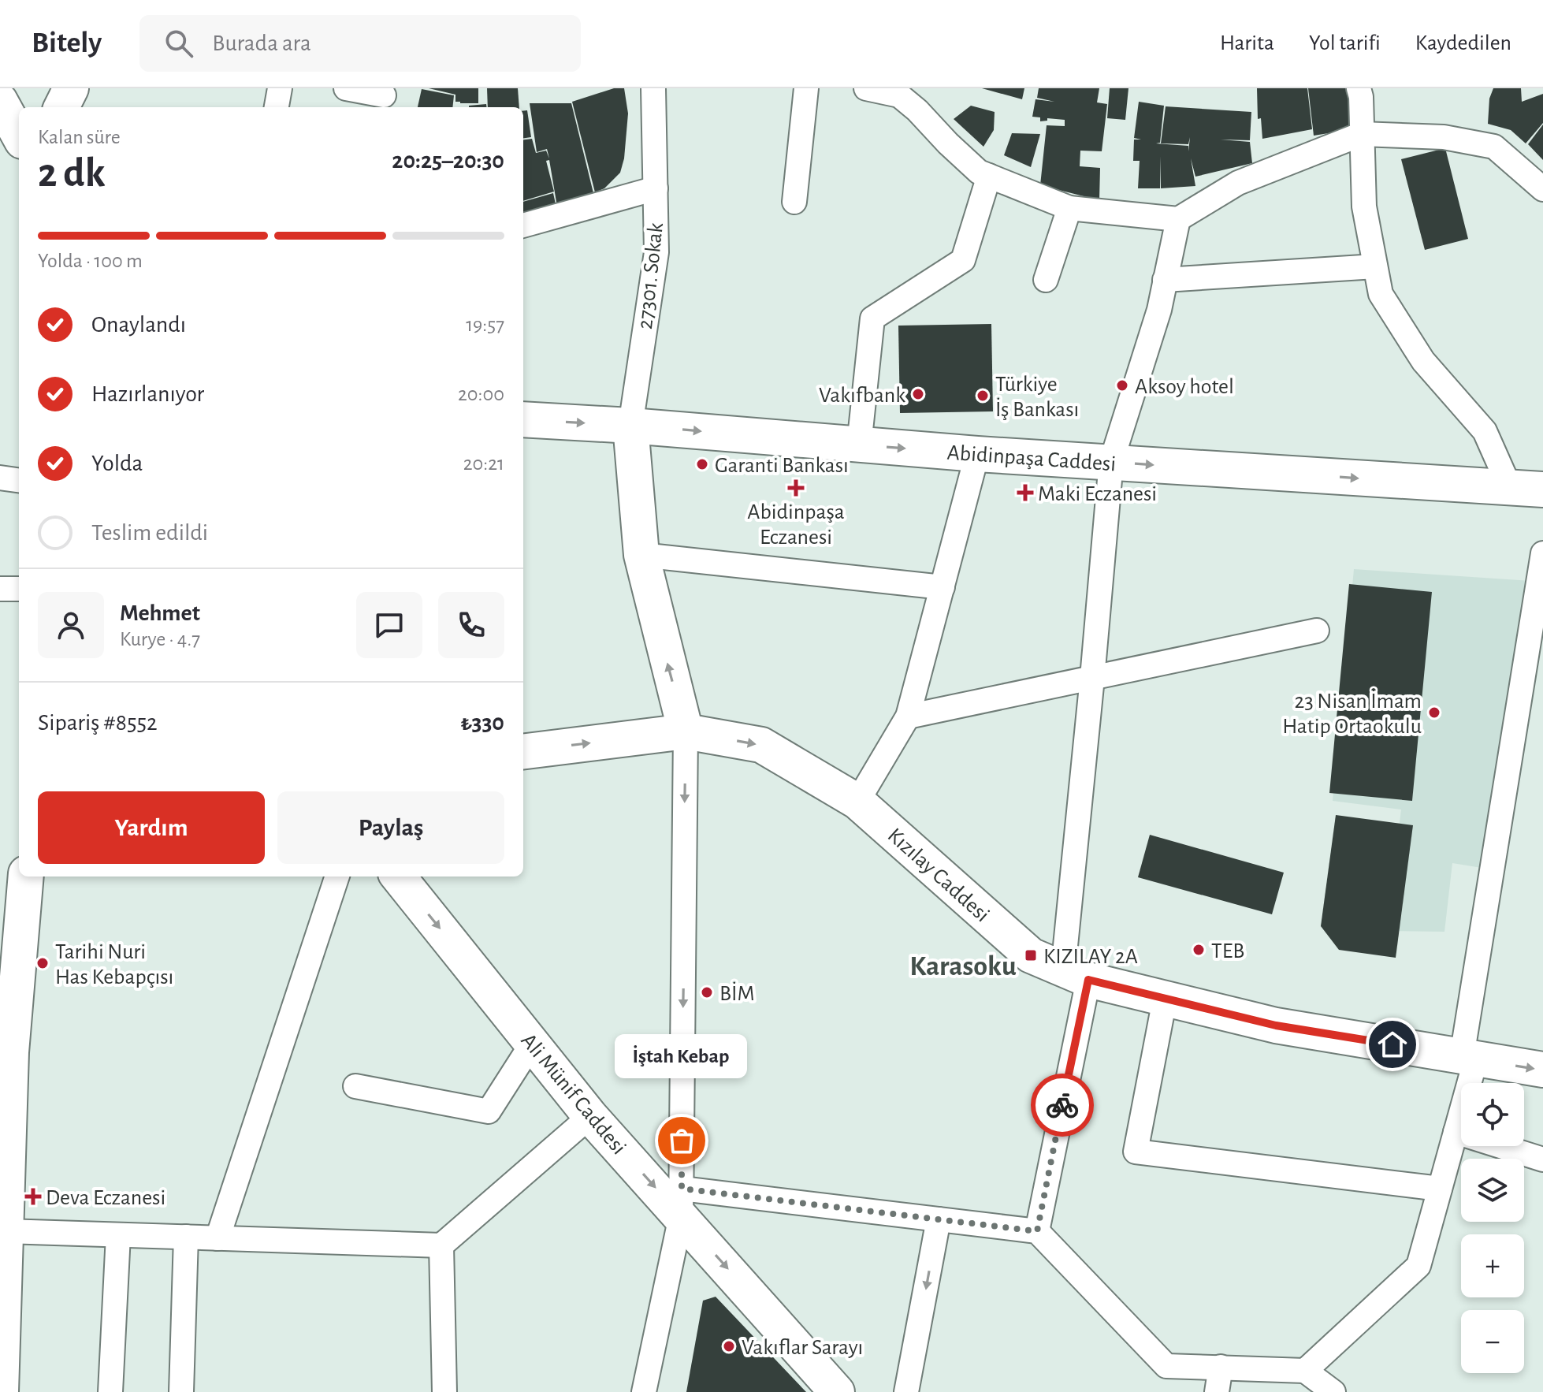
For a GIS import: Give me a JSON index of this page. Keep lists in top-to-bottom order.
{
  "streets": {
    "main road": ["Abidinpaşa Caddesi", "Kızılay Caddesi", "Ali Münif Caddesi"],
    "street": ["27301. Sokak"]
  },
  "crossings": [
    ["27301. Sokak", "Abidinpaşa Caddesi"]
  ],
  "one_way": ["Abidinpaşa Caddesi", "Kızılay Caddesi", "Ali Münif Caddesi"],
  "districts": ["Karasoku"],
  "places": {
    "other": [
      "Aksoy hotel",
      "Vakıfbank",
      "Türkiye İş Bankası",
      "Garanti Bankası",
      "23 Nisan İmam Hatip Ortaokulu",
      "TEB",
      "Tarihi Nuri Has Kebapçısı",
      "BİM",
      "İştah Kebap",
      "Vakıflar Sarayı"
    ],
    "health": ["Abidinpaşa Eczanesi", "Maki Eczanesi", "Deva Eczanesi"],
    "transit": ["KIZILAY 2A"]
  },
  "page": {
    "header": "Bitely",
    "search": "Burada ara",
    "nav": ["Harita", "Yol tarifi", "Kaydedilen"],
    "heading": ["2 dk", "Kalan süre", "20:25–20:30"],
    "panel": [
      "Mehmet",
      "Kurye · 4.7",
      "Sipariş #8552",
      "₺330"
    ],
    "bar": "Yolda · 100 m",
    "list": [
      ["Onaylandı", "19:57"],
      ["Hazırlanıyor", "20:00"],
      ["Yolda", "20:21"],
      "Teslim edildi"
    ],
    "buttons": ["Yardım", "Paylaş"],
    "bubble": "İştah Kebap",
    "map_buttons": ["+", "−"]
  }
}
